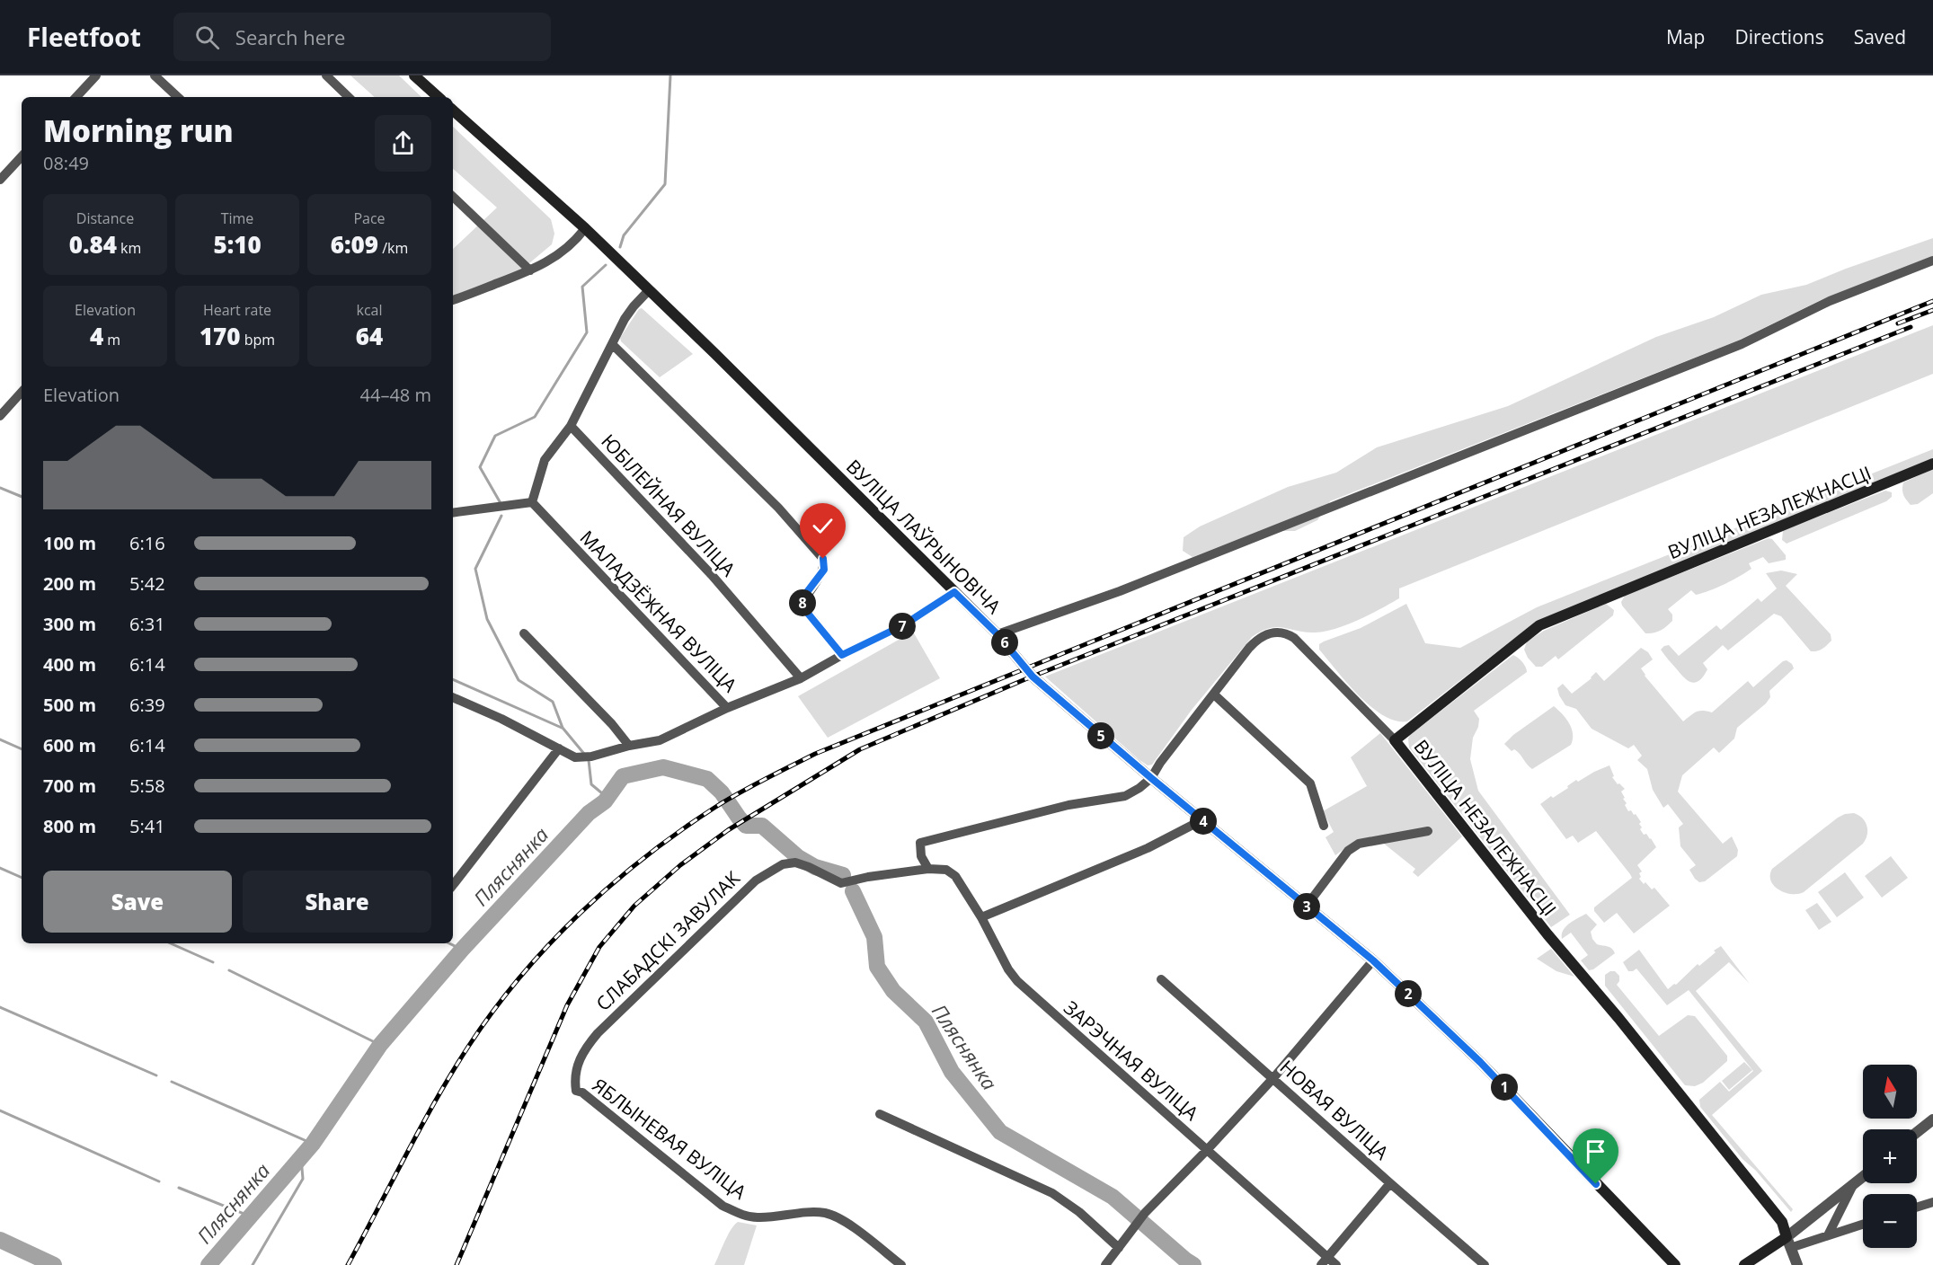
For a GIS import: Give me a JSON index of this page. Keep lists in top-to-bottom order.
{
  "streets": {
    "main road": ["ВУЛІЦА НЕЗАЛЕЖНАСЦІ", "ВУЛІЦА ЛАЎРЫНОВІЧА"],
    "street": [
      "ЮБІЛЕЙНАЯ ВУЛІЦА",
      "МАЛАДЗЁЖНАЯ ВУЛІЦА",
      "СЛАБАДСКІ ЗАВУЛАК",
      "ЗАРЭЧНАЯ ВУЛІЦА",
      "НОВАЯ ВУЛІЦА",
      "ЯБЛЫНЕВАЯ ВУЛІЦА"
    ]
  },
  "crossings": [
    ["СЛАБАДСКІ ЗАВУЛАК", "ЗАРЭЧНАЯ ВУЛІЦА"],
    ["СЛАБАДСКІ ЗАВУЛАК", "ЯБЛЫНЕВАЯ ВУЛІЦА"]
  ],
  "water": ["Пляснянка"],
  "north": "top",
  "page": {
    "header": "Fleetfoot",
    "search": "Search here",
    "nav": ["Map", "Directions", "Saved"],
    "heading": ["Morning run", "08:49"],
    "stats": [
      ["Distance", "0.84 km"],
      ["Time", "5:10"],
      ["Pace", "6:09 /km"],
      ["Elevation", "4 m"],
      ["Heart rate", "170 bpm"],
      ["kcal", "64"]
    ],
    "chart": ["Elevation", "44–48 m"],
    "list": [
      {
        "name": "100 m",
        "note": "6:16"
      },
      {
        "name": "200 m",
        "note": "5:42"
      },
      {
        "name": "300 m",
        "note": "6:31"
      },
      {
        "name": "400 m",
        "note": "6:14"
      },
      {
        "name": "500 m",
        "note": "6:39"
      },
      {
        "name": "600 m",
        "note": "6:14"
      },
      {
        "name": "700 m",
        "note": "5:58"
      },
      {
        "name": "800 m",
        "note": "5:41"
      }
    ],
    "pins": [
      "8",
      "7",
      "6",
      "5",
      "4",
      "3",
      "2",
      "1"
    ],
    "buttons": ["Save", "Share"],
    "map_buttons": ["+", "−"]
  }
}
